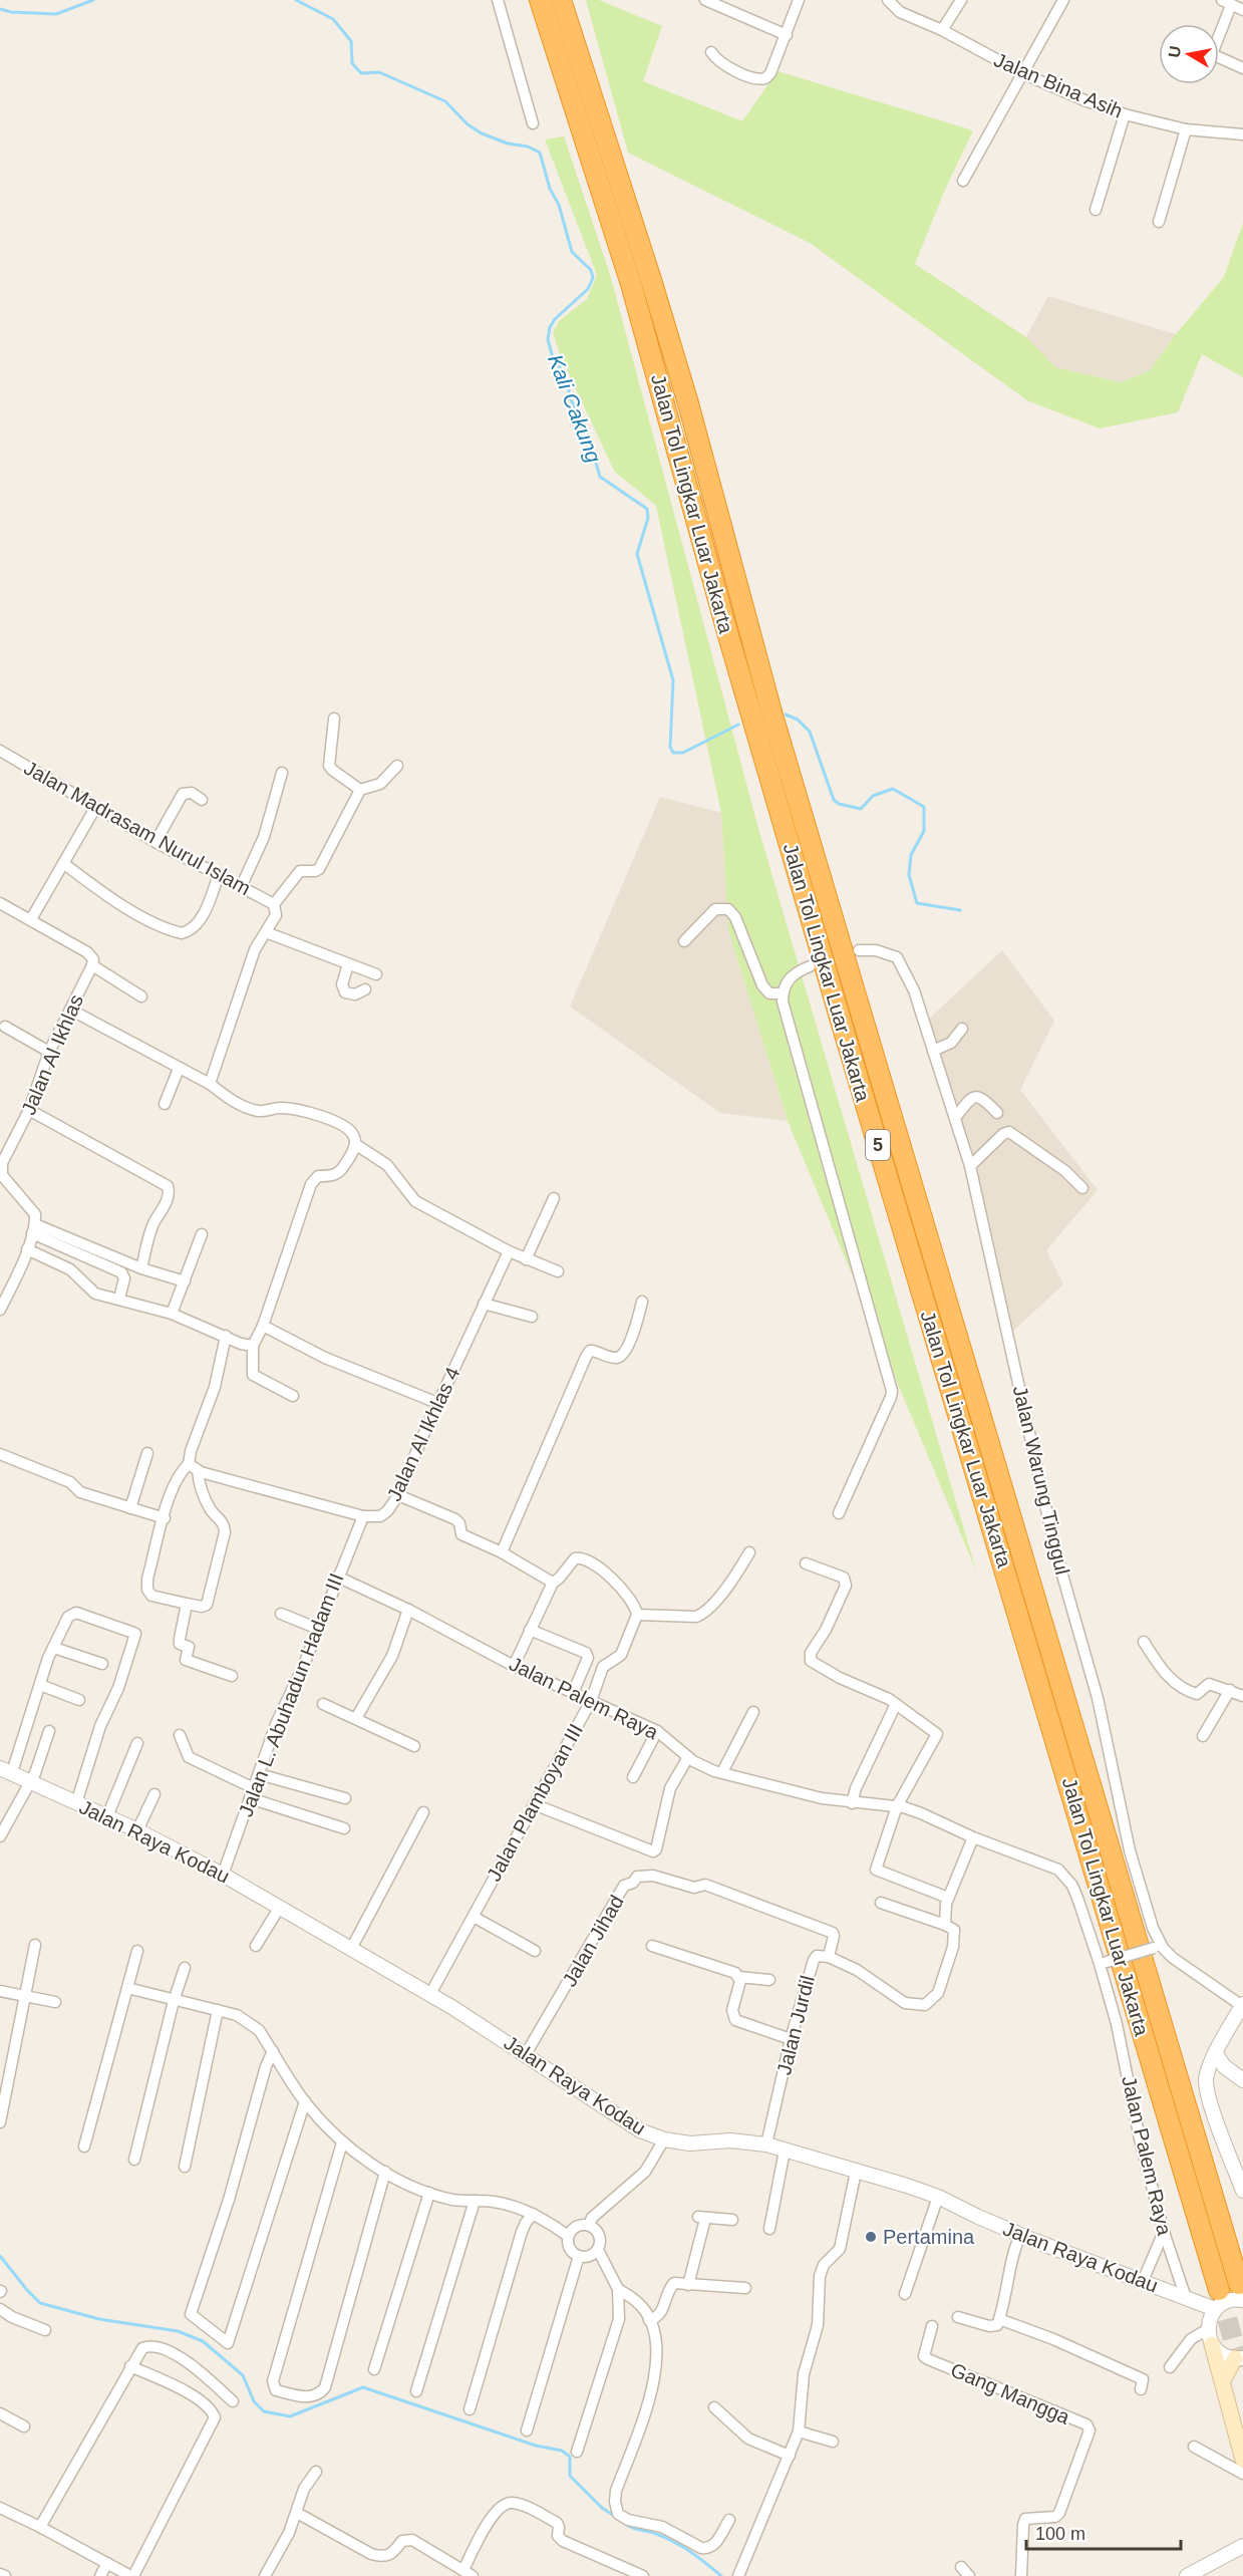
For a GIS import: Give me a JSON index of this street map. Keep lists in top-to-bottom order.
{
  "streets": {
    "highway": ["Jalan Tol Lingkar Luar Jakarta", "5"],
    "street": [
      "Jalan Bina Asih",
      "Jalan Madrasam Nurul Islam",
      "Jalan Al Ikhlas",
      "Jalan Al Ikhlas 4",
      "Jalan Warung Tinggul",
      "Jalan L. Abuhadun Hadam III",
      "Jalan Palem Raya",
      "Jalan Plamboyan III",
      "Jalan Raya Kodau",
      "Jalan Jihad",
      "Jalan Jurdil",
      "Gang Mangga"
    ]
  },
  "crossings": [
    ["Jalan Tol Lingkar Luar Jakarta", "Jalan Raya Kodau"],
    ["Jalan Al Ikhlas 4", "Jalan L. Abuhadun Hadam III"],
    ["Jalan L. Abuhadun Hadam III", "Jalan Palem Raya"],
    ["Jalan L. Abuhadun Hadam III", "Jalan Raya Kodau"],
    ["Jalan Palem Raya", "Jalan Plamboyan III"],
    ["Jalan Palem Raya", "Jalan Raya Kodau"],
    ["Jalan Plamboyan III", "Jalan Raya Kodau"],
    ["Jalan Raya Kodau", "Jalan Jihad"],
    ["Jalan Raya Kodau", "Jalan Jurdil"],
    ["Jalan Jihad", "Jalan Jurdil"]
  ],
  "water": ["Kali Cakung"],
  "places": ["Pertamina"],
  "scale_bar": "100 m",
  "north": "left"
}
